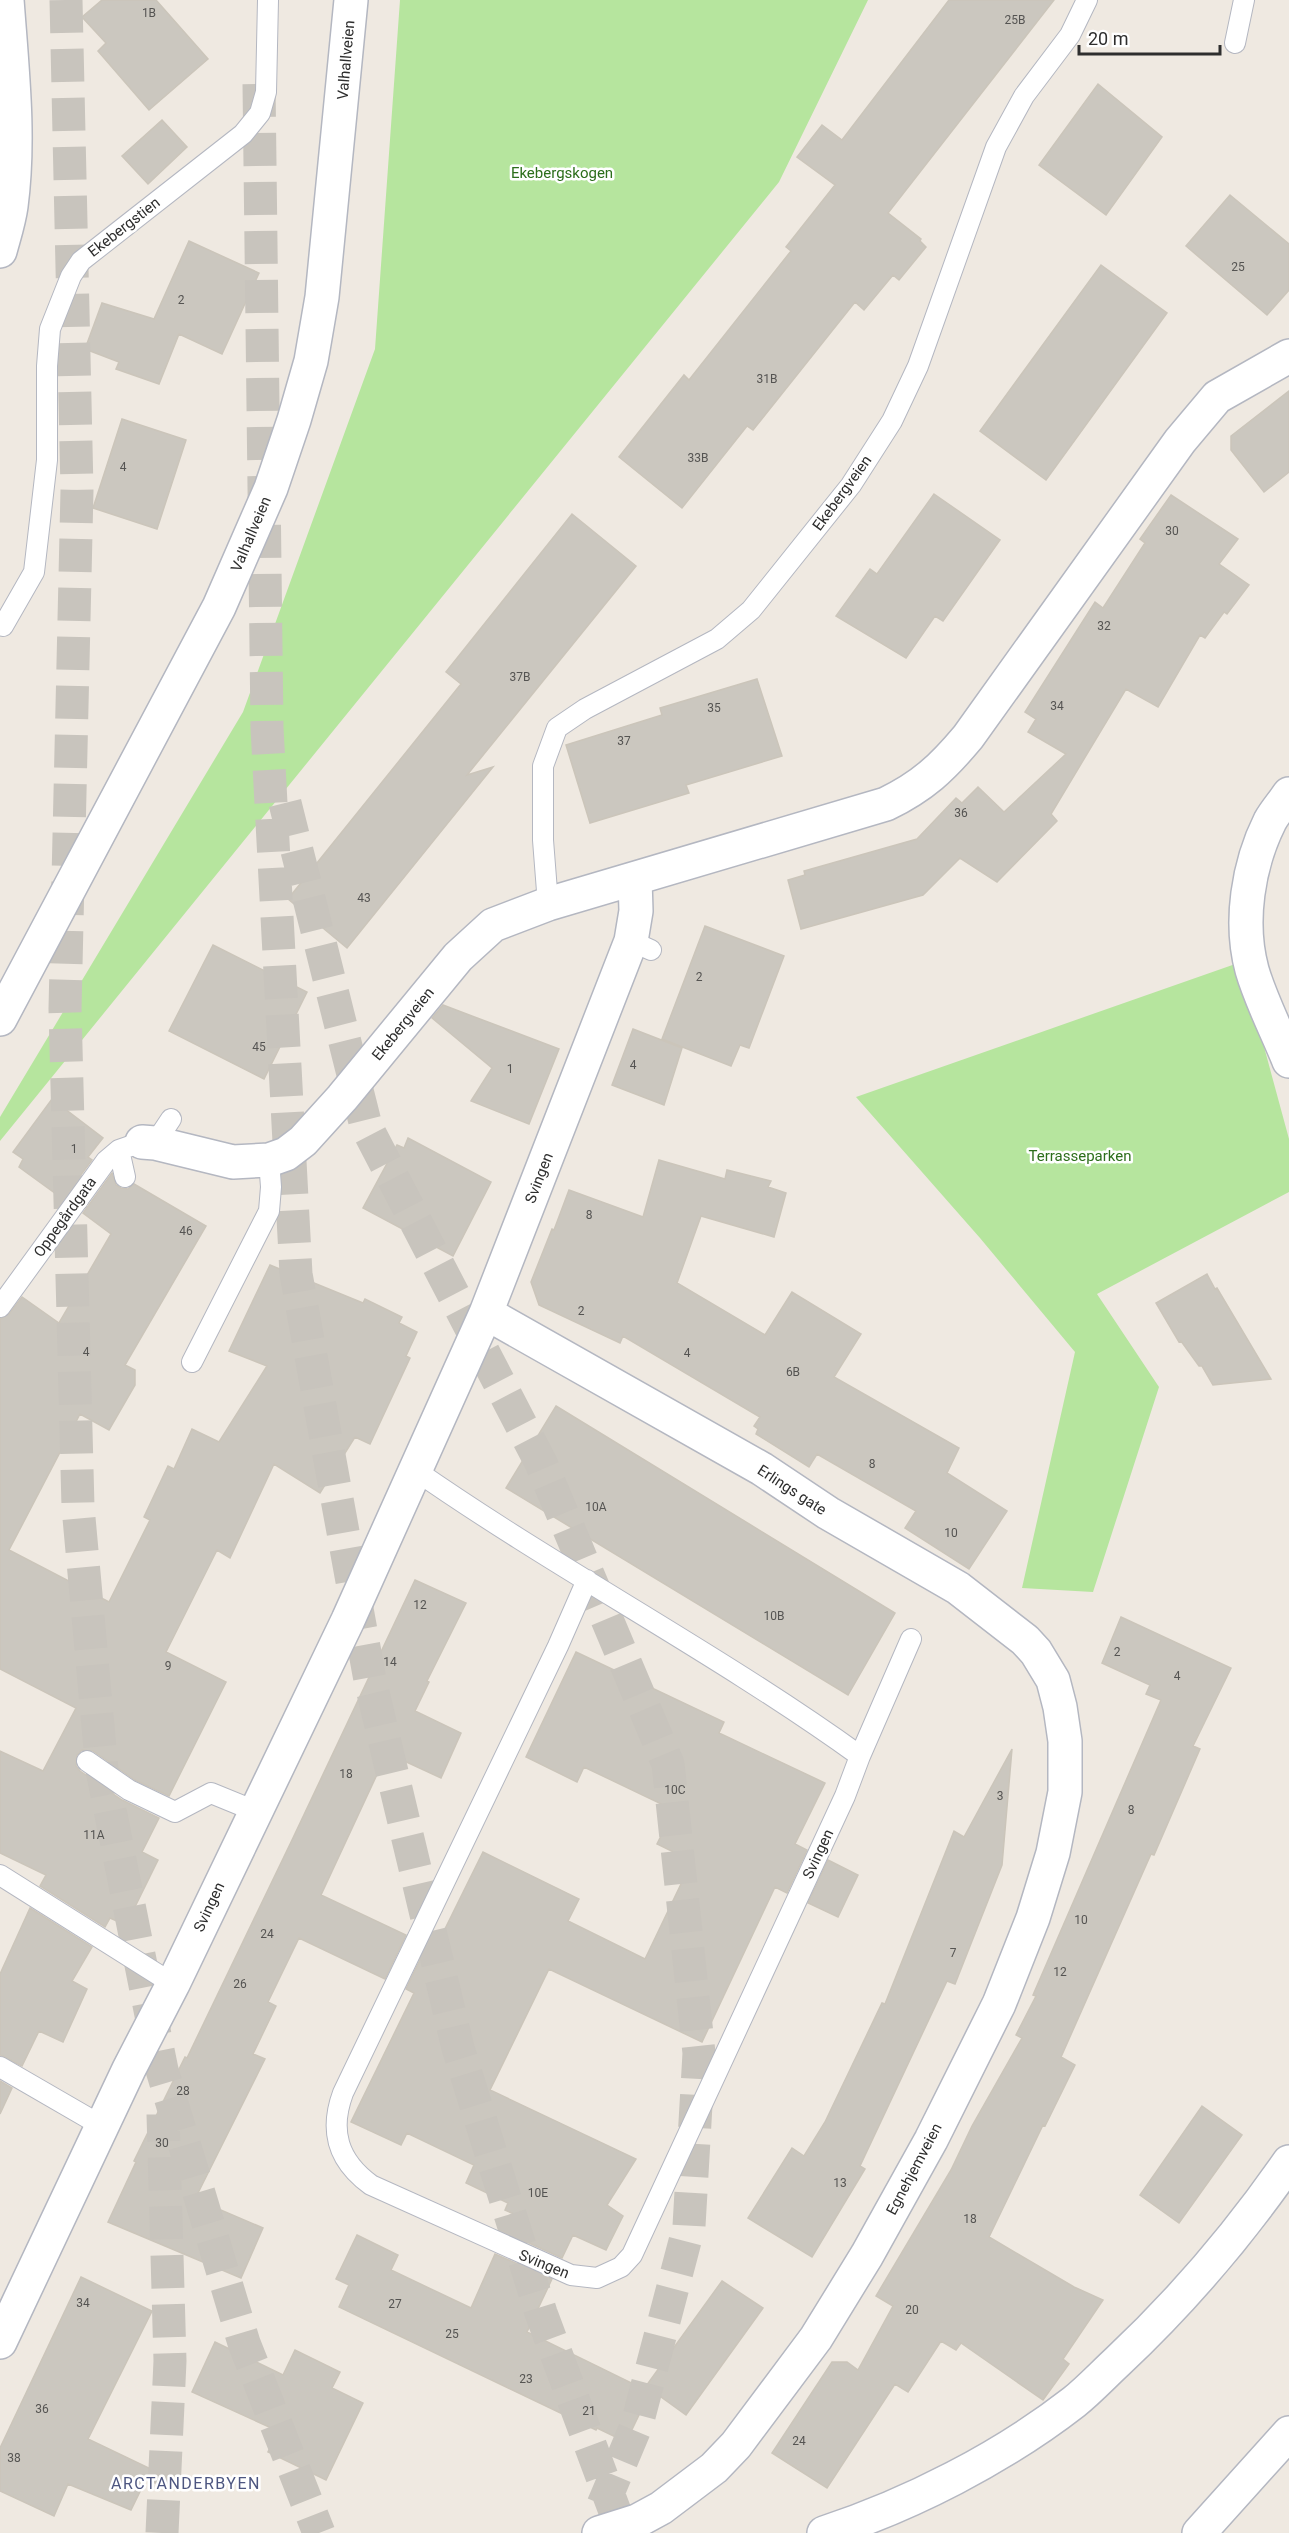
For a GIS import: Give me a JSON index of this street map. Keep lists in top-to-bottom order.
{
  "streets": {
    "street": [
      "Valhallveien",
      "Ekebergveien",
      "Svingen",
      "Erlings gate",
      "Egnehjemveien"
    ],
    "lane": ["Ekebergstien", "Oppegårdgata"]
  },
  "crossings": [
    ["Ekebergveien", "Svingen"],
    ["Ekebergveien", "Oppegårdgata"],
    ["Svingen", "Erlings gate"],
    ["Erlings gate", "Egnehjemveien"]
  ],
  "districts": ["ARCTANDERBYEN"],
  "parks": ["Ekebergskogen", "Terrasseparken"],
  "house_numbers": [
    "1B",
    "25B",
    "25",
    "2",
    "31B",
    "33B",
    "4",
    "30",
    "32",
    "37B",
    "34",
    "35",
    "37",
    "36",
    "43",
    "2",
    "45",
    "4",
    "1",
    "1",
    "8",
    "46",
    "2",
    "4",
    "4",
    "6B",
    "8",
    "10A",
    "10",
    "12",
    "10B",
    "2",
    "14",
    "9",
    "4",
    "18",
    "10C",
    "3",
    "8",
    "11A",
    "10",
    "24",
    "7",
    "12",
    "26",
    "28",
    "30",
    "13",
    "10E",
    "18",
    "34",
    "27",
    "20",
    "25",
    "23",
    "36",
    "21",
    "24",
    "38"
  ],
  "scale_bar": "20 m"
}
